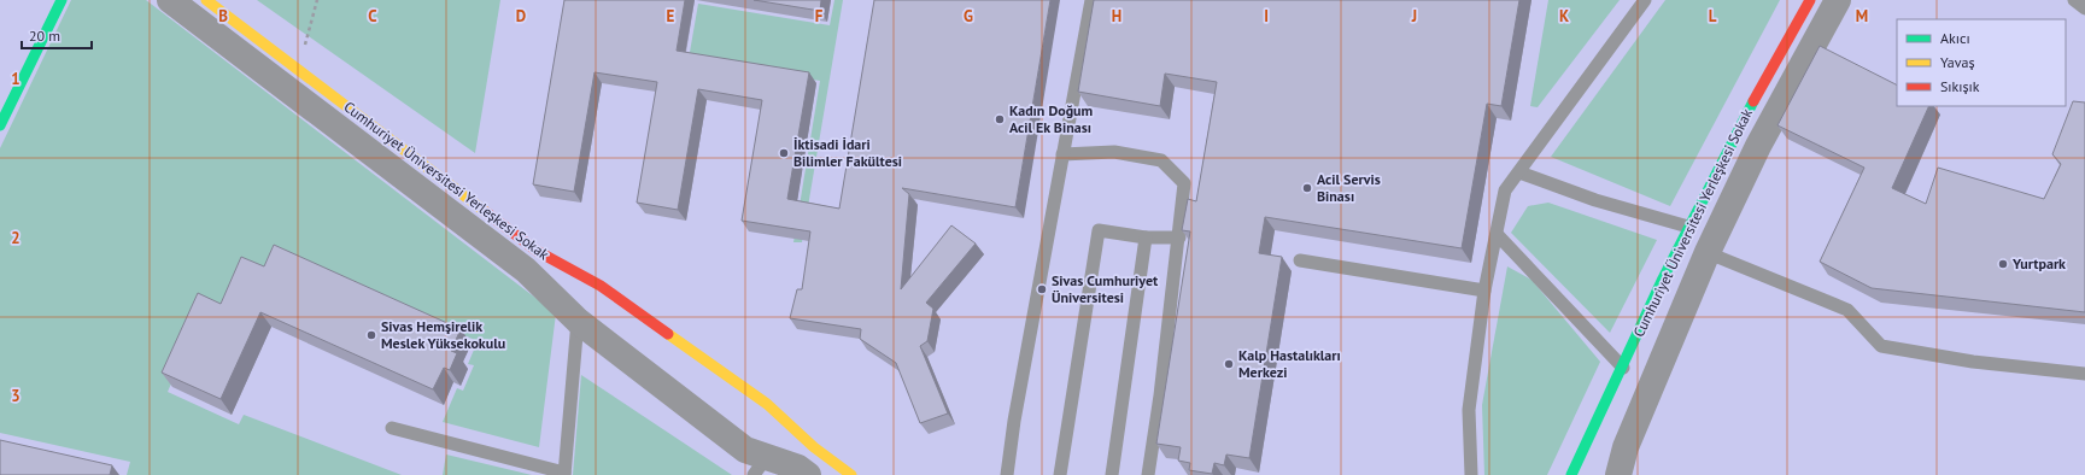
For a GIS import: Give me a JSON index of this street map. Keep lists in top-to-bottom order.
{
  "streets": {
    "street": ["Cumhuriyet Üniversitesi Yerleşkesi Sokak"]
  },
  "places": [
    "Kadın Doğum Acil Ek Binası",
    "İktisadi İdari Bilimler Fakültesi",
    "Acil Servis Binası",
    "Yurtpark",
    "Sivas Cumhuriyet Üniversitesi",
    "Sivas Hemşirelik Meslek Yüksekokulu",
    "Kalp Hastalıkları Merkezi"
  ],
  "legend": ["Akıcı", "Yavaş", "Sıkışık"],
  "scale_bar": "20 m",
  "grid": {
    "columns": [
      "B",
      "C",
      "D",
      "E",
      "F",
      "G",
      "H",
      "I",
      "J",
      "K",
      "L",
      "M"
    ],
    "rows": ["1", "2", "3"]
  }
}
